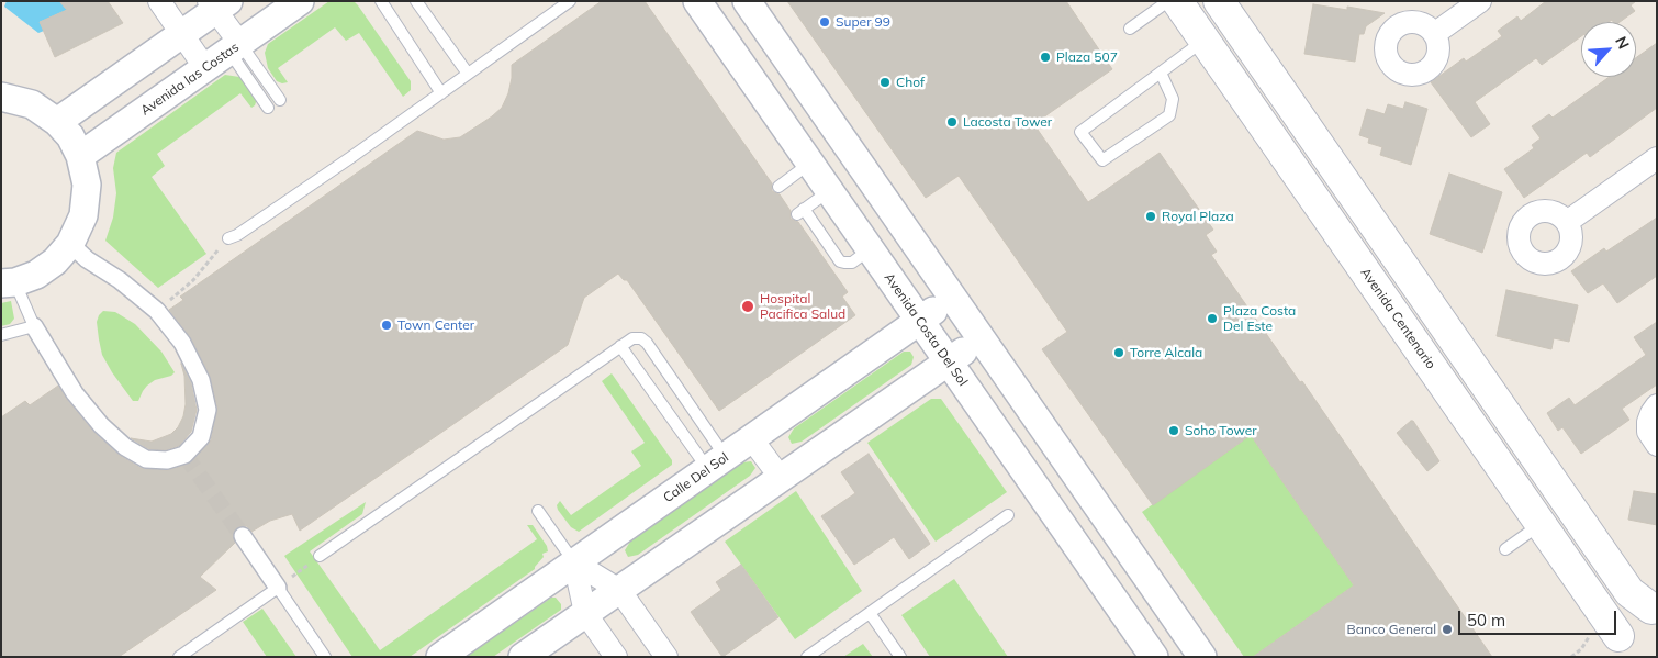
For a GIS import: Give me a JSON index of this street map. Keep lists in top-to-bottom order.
{
  "streets": {
    "main road": ["Avenida Centenario"],
    "street": ["Avenida las Costas", "Avenida Costa Del Sol", "Calle Del Sol"]
  },
  "crossings": [
    ["Avenida Costa Del Sol", "Calle Del Sol"]
  ],
  "places": [
    "Super 99",
    "Plaza 507",
    "Chof",
    "Lacosta Tower",
    "Royal Plaza",
    "Hospital Pacifica Salud",
    "Plaza Costa Del Este",
    "Town Center",
    "Torre Alcala",
    "Soho Tower",
    "Banco General"
  ],
  "scale_bar": "50 m",
  "north": "top right"
}
